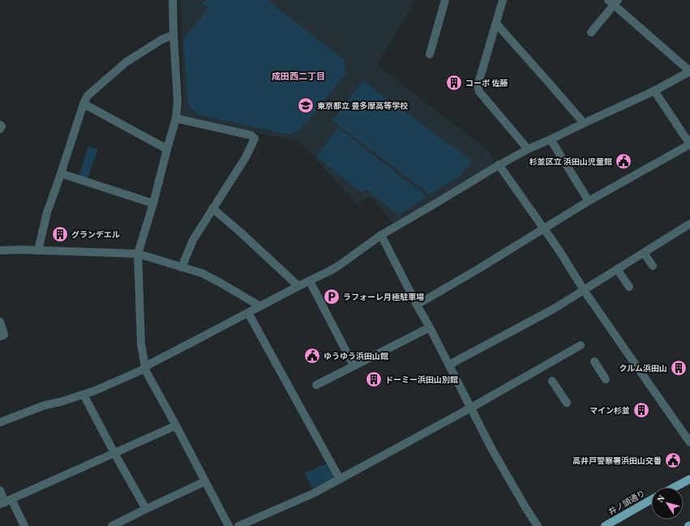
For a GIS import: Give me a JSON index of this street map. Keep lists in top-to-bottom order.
{
  "streets": {
    "main road": ["井ノ頭通り"]
  },
  "districts": ["成田西二丁目"],
  "places": {
    "building": [
      "コーポ 佐藤",
      "グランデエル",
      "クルム浜田山",
      "ドーミー浜田山別館",
      "マイン杉並"
    ],
    "school or university": ["東京都立 豊多摩高等学校"],
    "public building": ["杉並区立 浜田山児童館", "ゆうゆう浜田山館", "高井戸警察署浜田山交番"],
    "parking": ["ラフォーレ月極駐車場"]
  },
  "north": "top left"
}
